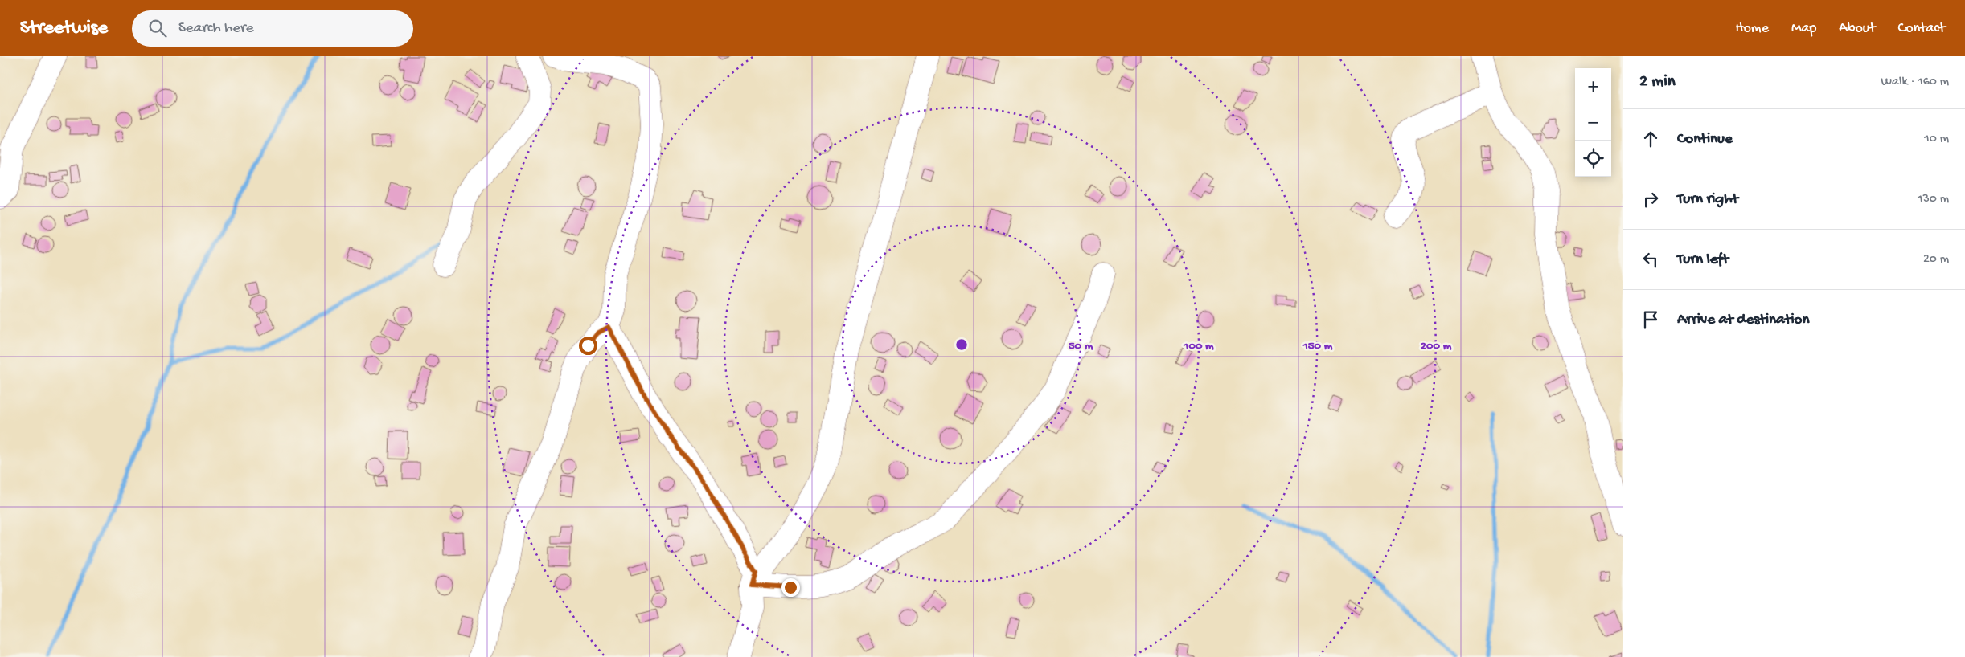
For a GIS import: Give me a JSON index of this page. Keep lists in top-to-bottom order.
{
  "page": {
    "header": "Streetwise",
    "search": "Search here",
    "nav": [
      "Home",
      "Map",
      "About",
      "Contact"
    ],
    "heading": ["2 min", "Walk · 160 m"],
    "map_buttons": ["+", "−"],
    "list": [
      ["Continue", "10 m"],
      ["Turn right", "130 m"],
      ["Turn left", "20 m"],
      "Arrive at destination"
    ]
  },
  "rings": [
    "50 m",
    "100 m",
    "150 m",
    "200 m"
  ]
}
